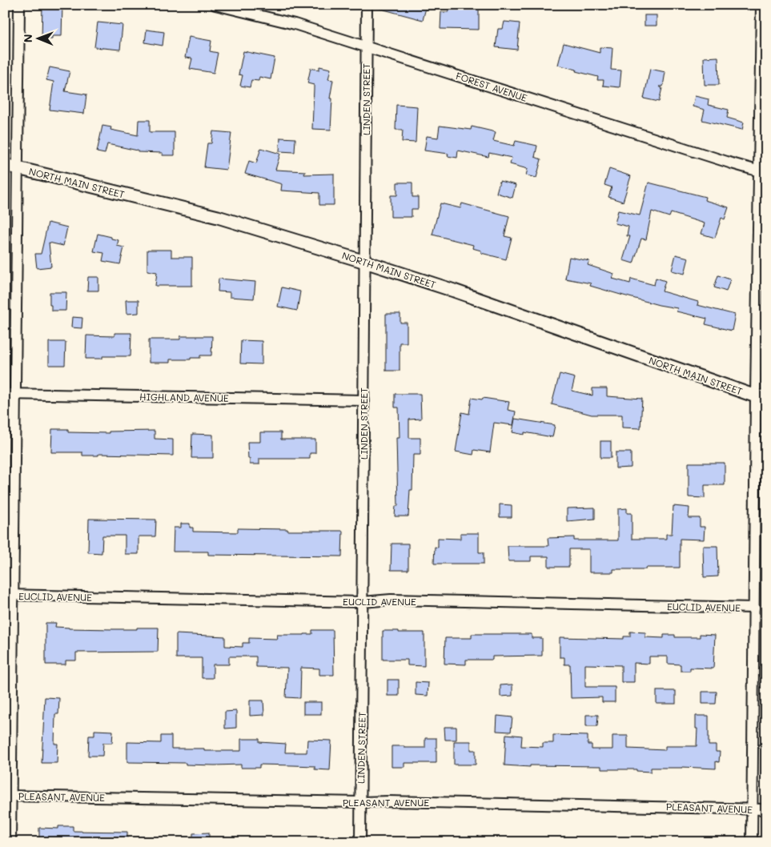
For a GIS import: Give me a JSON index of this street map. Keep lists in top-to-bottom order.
{
  "streets": {
    "street": [
      "FOREST AVENUE",
      "LINDEN STREET",
      "NORTH MAIN STREET",
      "HIGHLAND AVENUE",
      "EUCLID AVENUE",
      "PLEASANT AVENUE"
    ]
  },
  "crossings": [
    ["FOREST AVENUE", "LINDEN STREET"],
    ["LINDEN STREET", "NORTH MAIN STREET"],
    ["LINDEN STREET", "HIGHLAND AVENUE"],
    ["LINDEN STREET", "EUCLID AVENUE"],
    ["LINDEN STREET", "PLEASANT AVENUE"]
  ],
  "north": "left"
}
